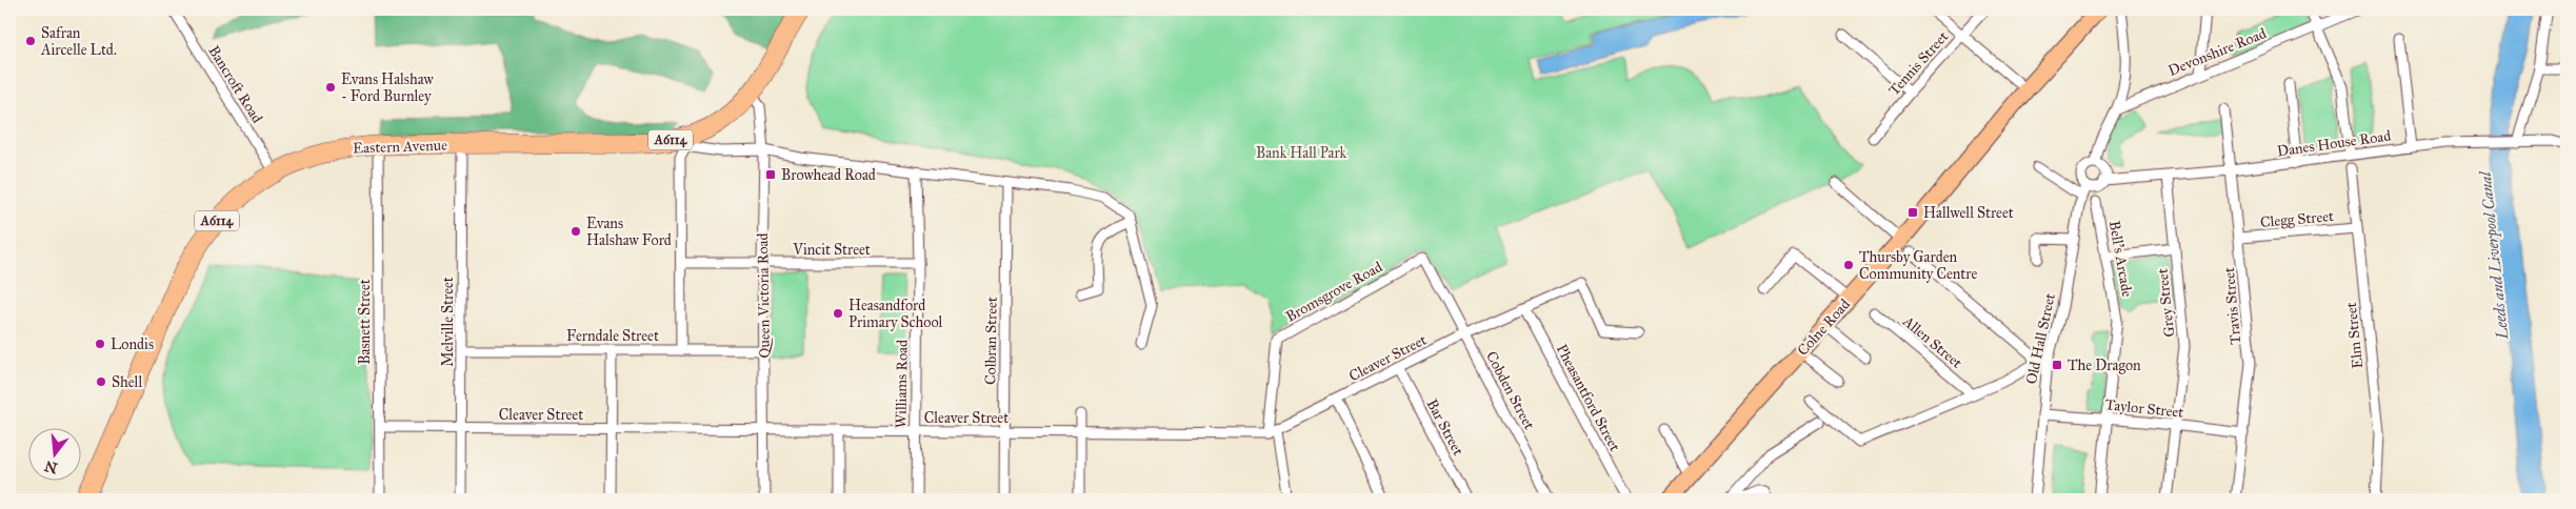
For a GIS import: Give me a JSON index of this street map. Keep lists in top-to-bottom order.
{
  "streets": {
    "highway": ["A6114", "Eastern Avenue"],
    "main road": ["Colne Road"],
    "street": [
      "Devonshire Road",
      "Tennis Street",
      "Bancroft Road",
      "Danes House Road",
      "Clegg Street",
      "Vincit Street",
      "Bell's Arcade",
      "Bromsgrove Road",
      "Queen Victoria Road",
      "Grey Street",
      "Travis Street",
      "Basnett Street",
      "Melville Street",
      "Ferndale Street",
      "Elm Street",
      "Old Hall Street",
      "Colbran Street",
      "Allen Street",
      "Cleaver Street",
      "Williams Road",
      "Cobden Street",
      "Pheasantford Street",
      "Taylor Street",
      "Bar Street"
    ]
  },
  "crossings": [
    ["Bancroft Road", "Eastern Avenue"],
    ["A6114", "Eastern Avenue"],
    ["A6114", "Queen Victoria Road"],
    ["Danes House Road", "Grey Street"],
    ["Danes House Road", "Travis Street"],
    ["Danes House Road", "Old Hall Street"],
    ["Eastern Avenue", "Queen Victoria Road"],
    ["Eastern Avenue", "Basnett Street"],
    ["Eastern Avenue", "Melville Street"],
    ["Clegg Street", "Travis Street"],
    ["Clegg Street", "Elm Street"],
    ["Vincit Street", "Queen Victoria Road"],
    ["Vincit Street", "Williams Road"],
    ["Bell's Arcade", "Taylor Street"],
    ["Bromsgrove Road", "Cleaver Street"],
    ["Bromsgrove Road", "Cobden Street"],
    ["Queen Victoria Road", "Ferndale Street"],
    ["Queen Victoria Road", "Cleaver Street"],
    ["Grey Street", "Taylor Street"],
    ["Travis Street", "Taylor Street"],
    ["Basnett Street", "Cleaver Street"],
    ["Melville Street", "Ferndale Street"],
    ["Melville Street", "Cleaver Street"],
    ["Old Hall Street", "Taylor Street"],
    ["Colbran Street", "Cleaver Street"],
    ["Cleaver Street", "Williams Road"],
    ["Cleaver Street", "Cobden Street"],
    ["Cleaver Street", "Pheasantford Street"],
    ["Cleaver Street", "Bar Street"]
  ],
  "water": ["Leeds and Liverpool Canal"],
  "parks": ["Bank Hall Park"],
  "places": {
    "other": [
      "Safran Aircelle Ltd.",
      "Evans Halshaw - Ford Burnley",
      "Evans Halshaw Ford",
      "Thursby Garden Community Centre",
      "Heasandford Primary School",
      "Londis",
      "Shell"
    ],
    "transit": ["Browhead Road", "Hallwell Street", "The Dragon"]
  },
  "north": "bottom"
}
